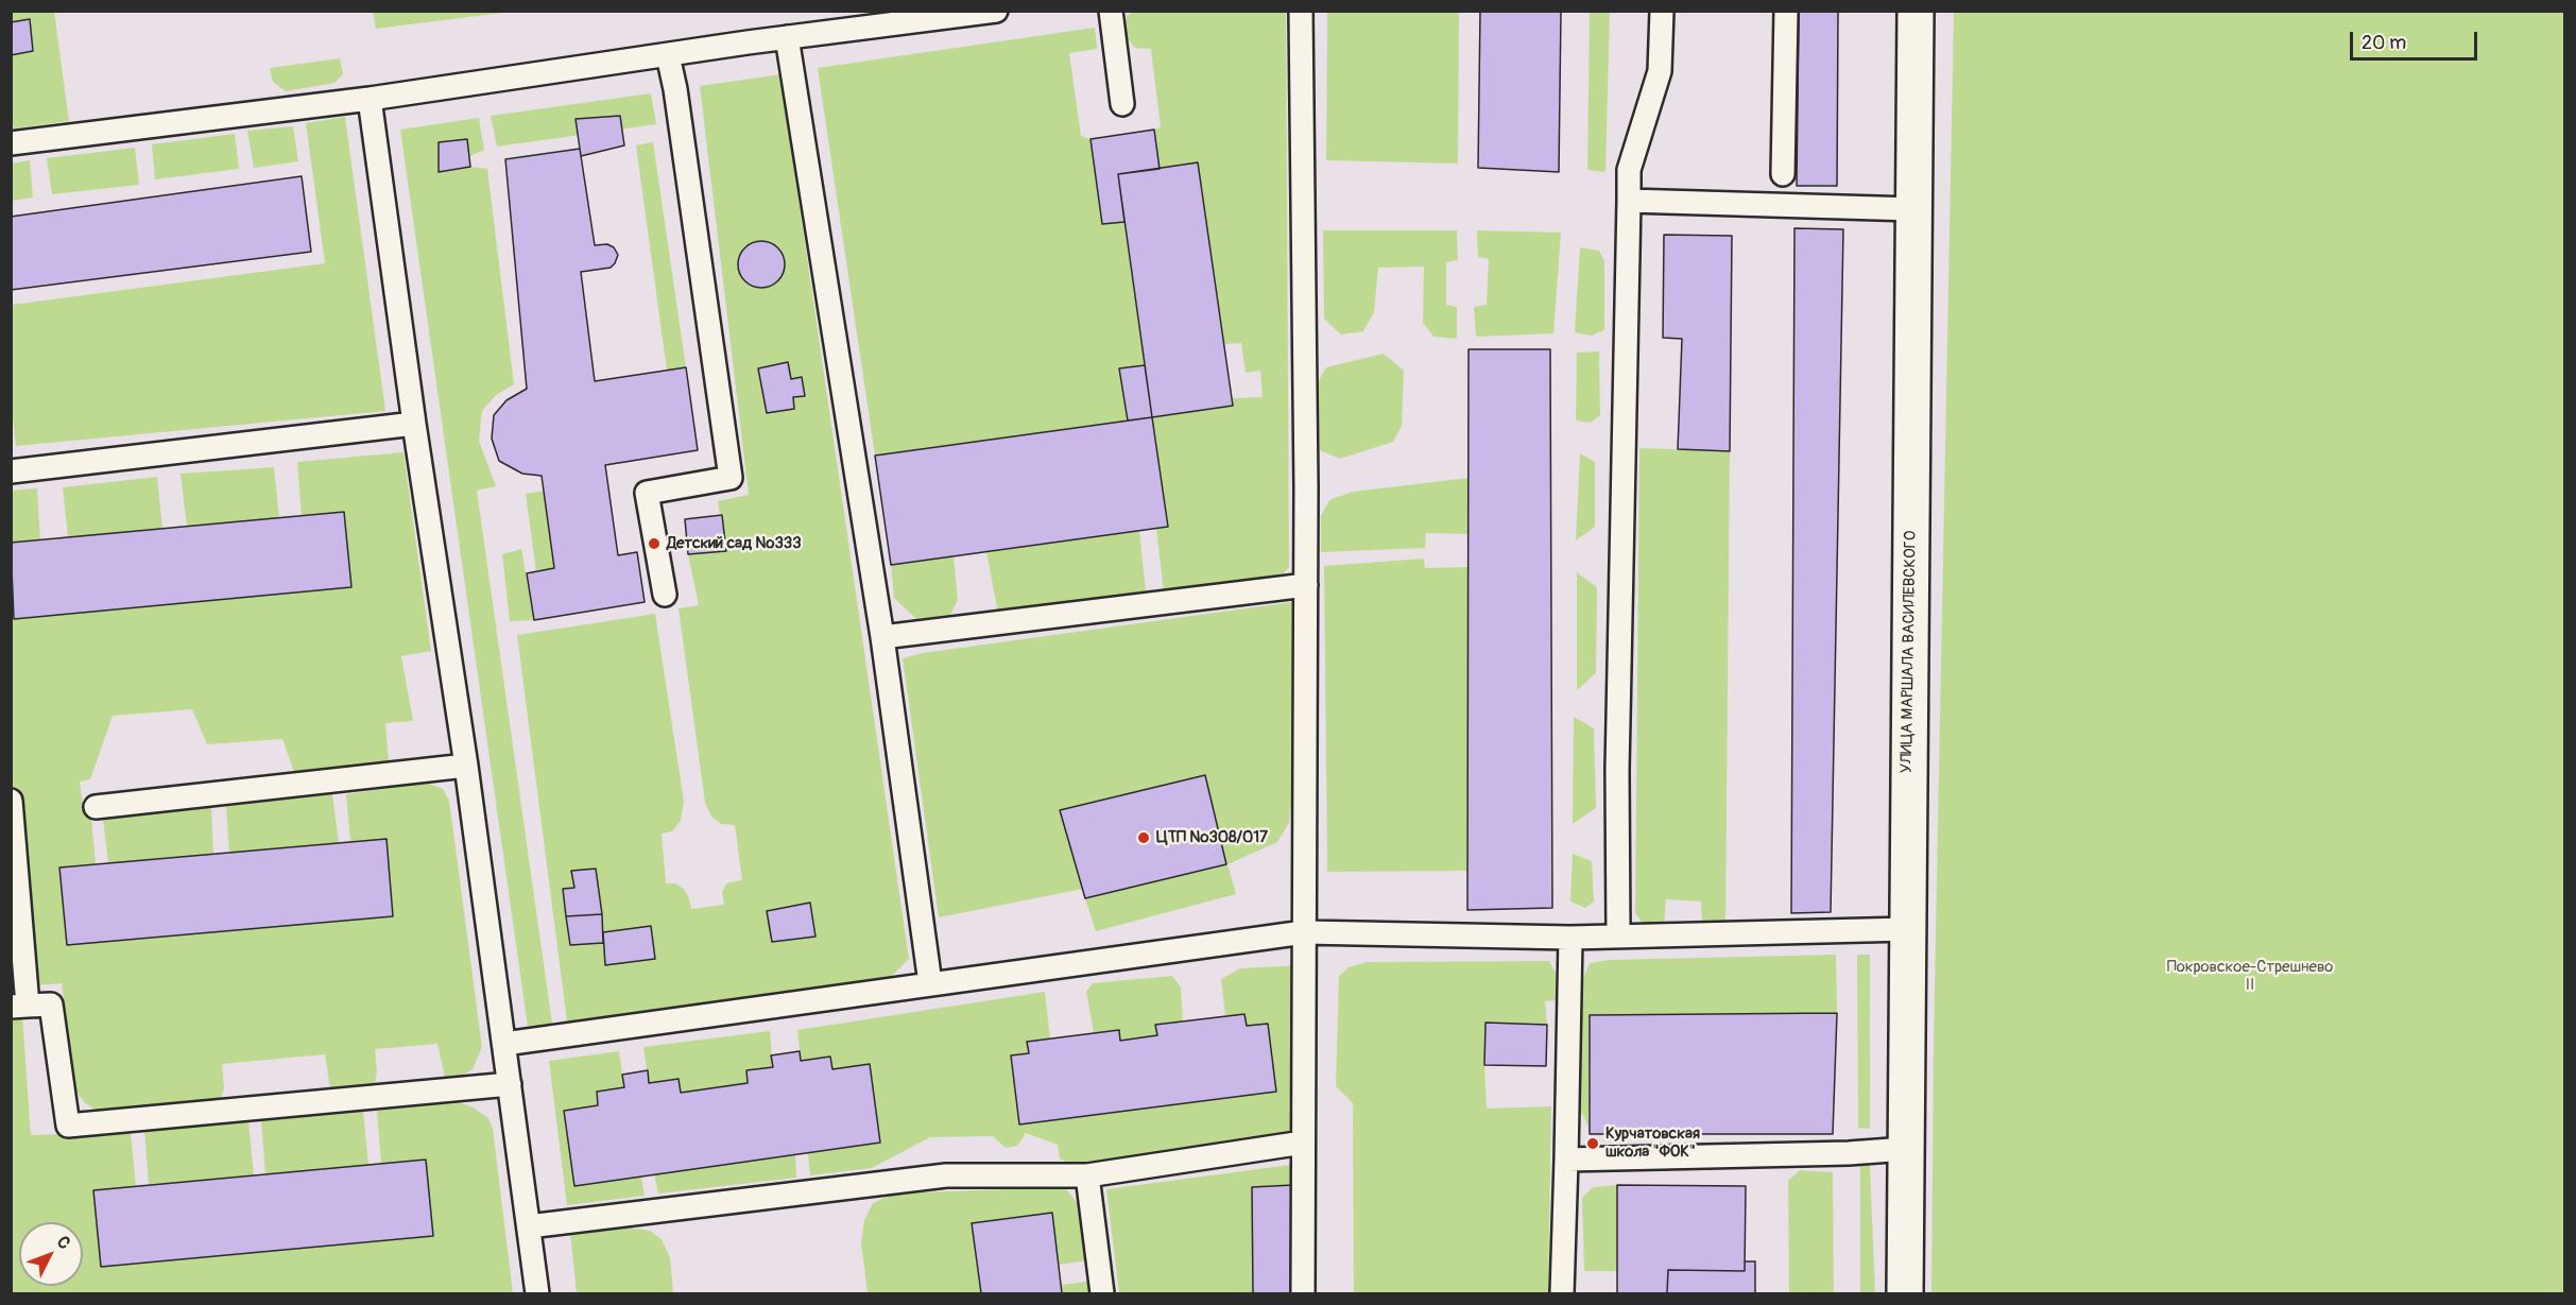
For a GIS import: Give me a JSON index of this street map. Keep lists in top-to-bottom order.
{
  "streets": {
    "main road": ["УЛИЦА МАРШАЛА ВАСИЛЕВСКОГО"]
  },
  "parks": ["Покровское-Стрешнево II"],
  "places": ["Детский сад №333", "ЦТП №308/017", "Курчатовская школа \"ФОК\""],
  "scale_bar": "20 m",
  "north": "top right"
}
